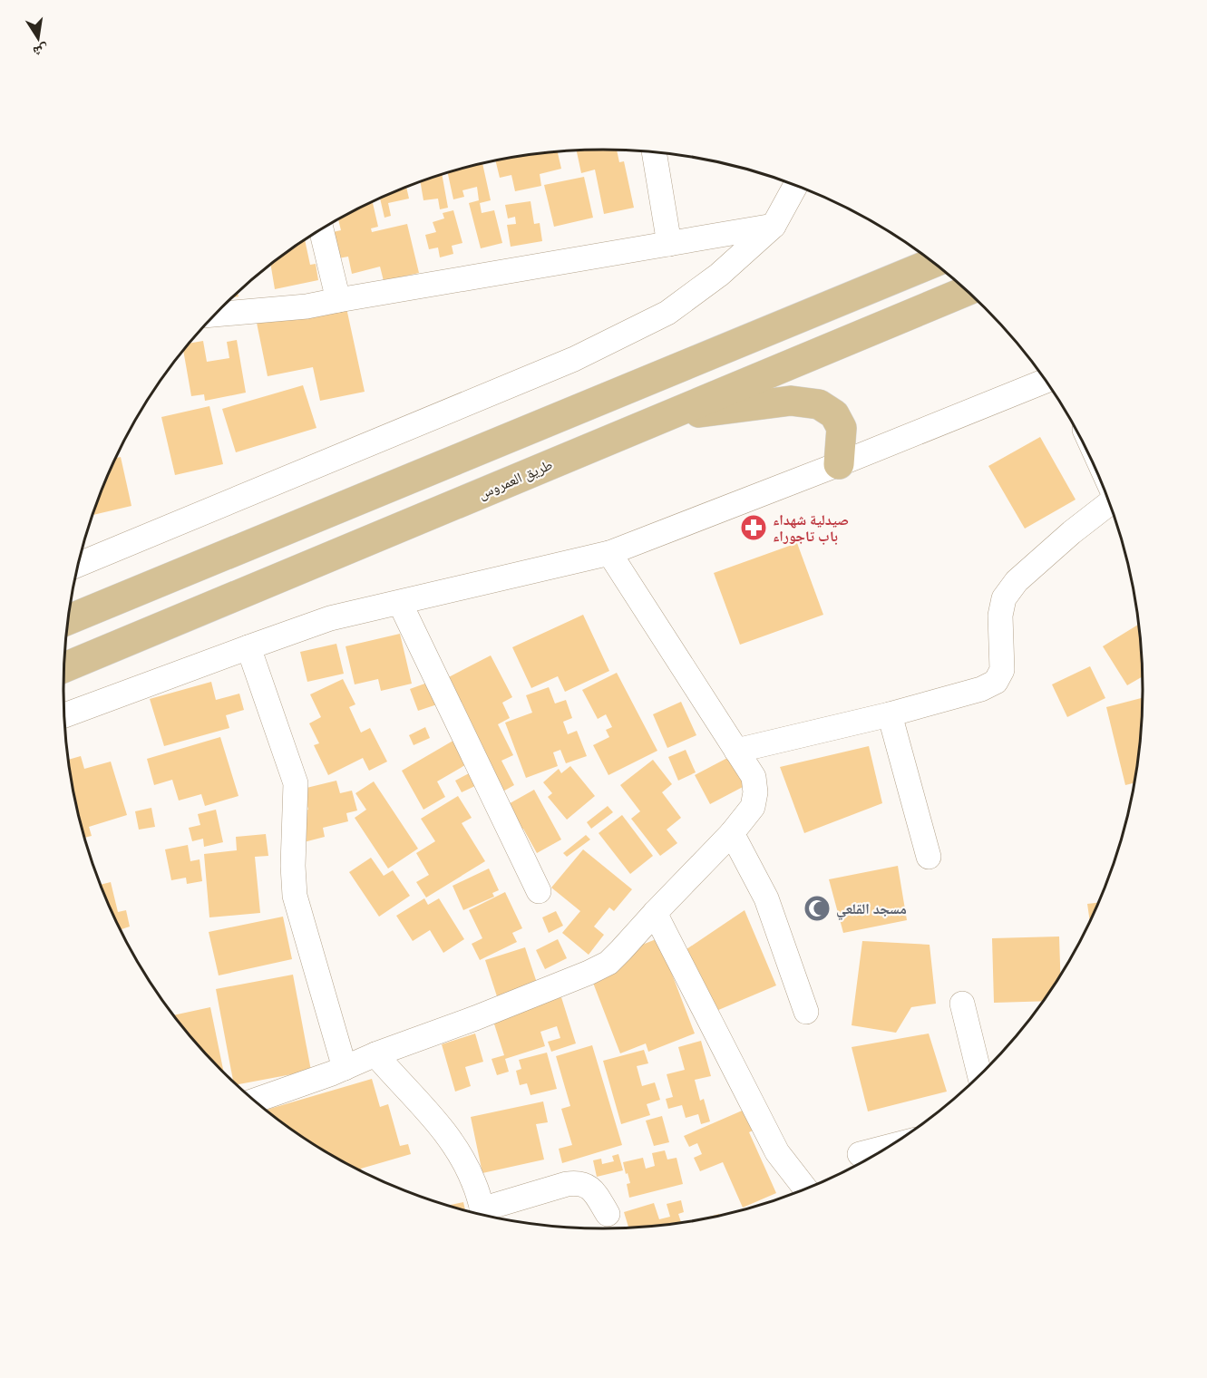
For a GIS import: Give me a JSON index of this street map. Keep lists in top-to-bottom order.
{
  "streets": {
    "main road": ["طريق العمروس"]
  },
  "places": {
    "pharmacy": ["صيدلية شهداء باب تاجوراء"],
    "mosque": ["مسجد القلعي"]
  },
  "north": "bottom"
}
